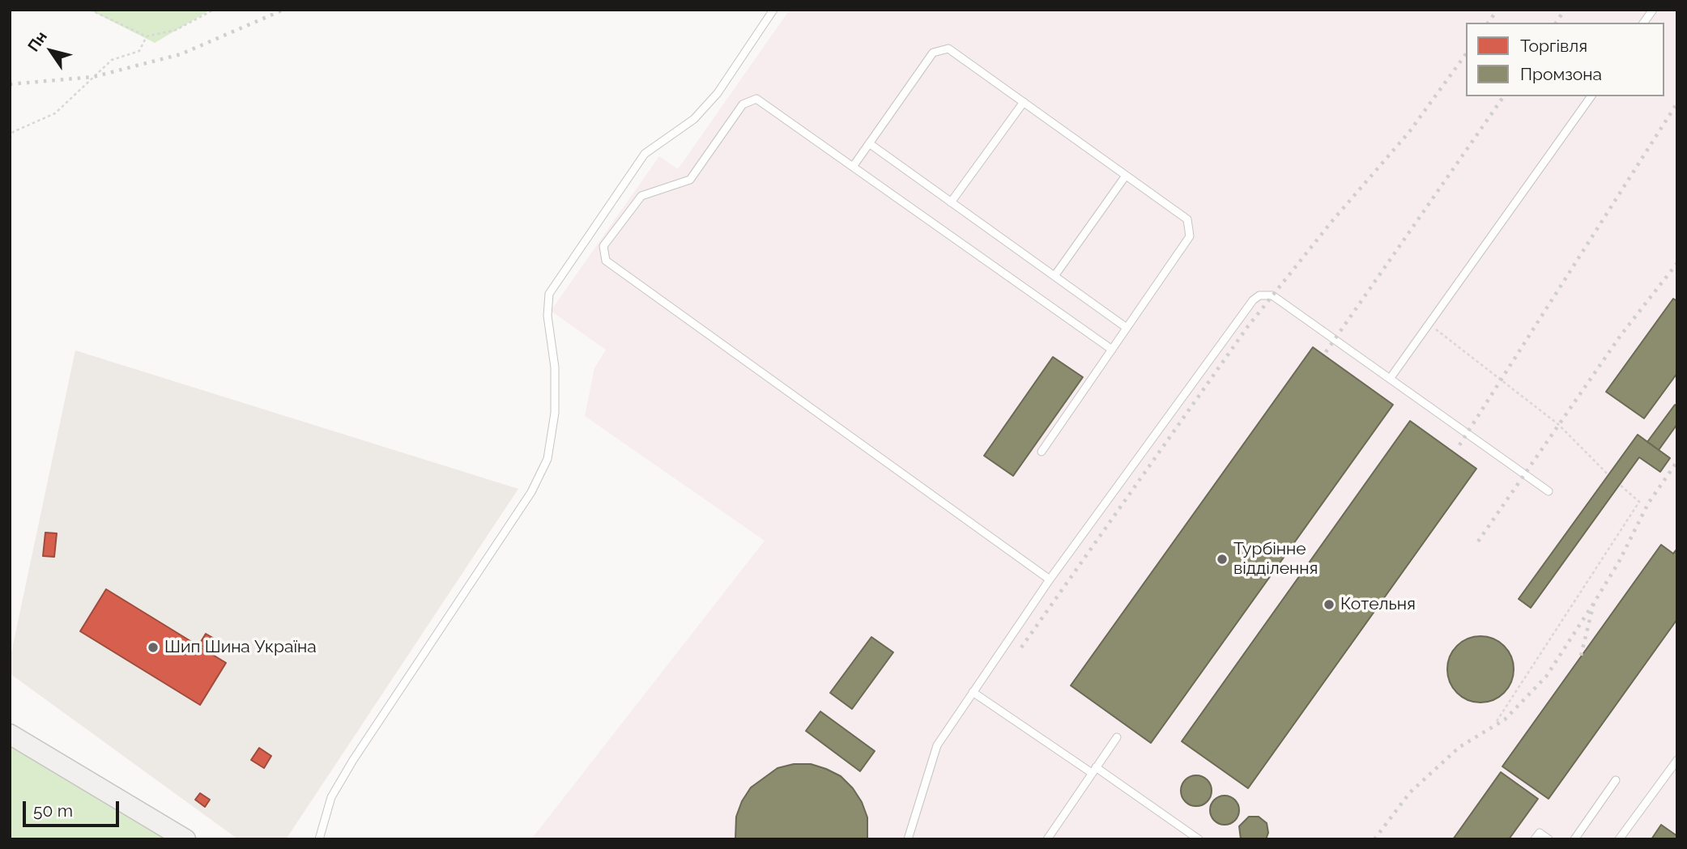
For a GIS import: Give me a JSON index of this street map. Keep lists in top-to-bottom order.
{
  "places": ["Турбінне відділення", "Котельня", "Шип Шина Україна"],
  "legend": ["Торгівля", "Промзона"],
  "scale_bar": "50 m",
  "north": "top left"
}
